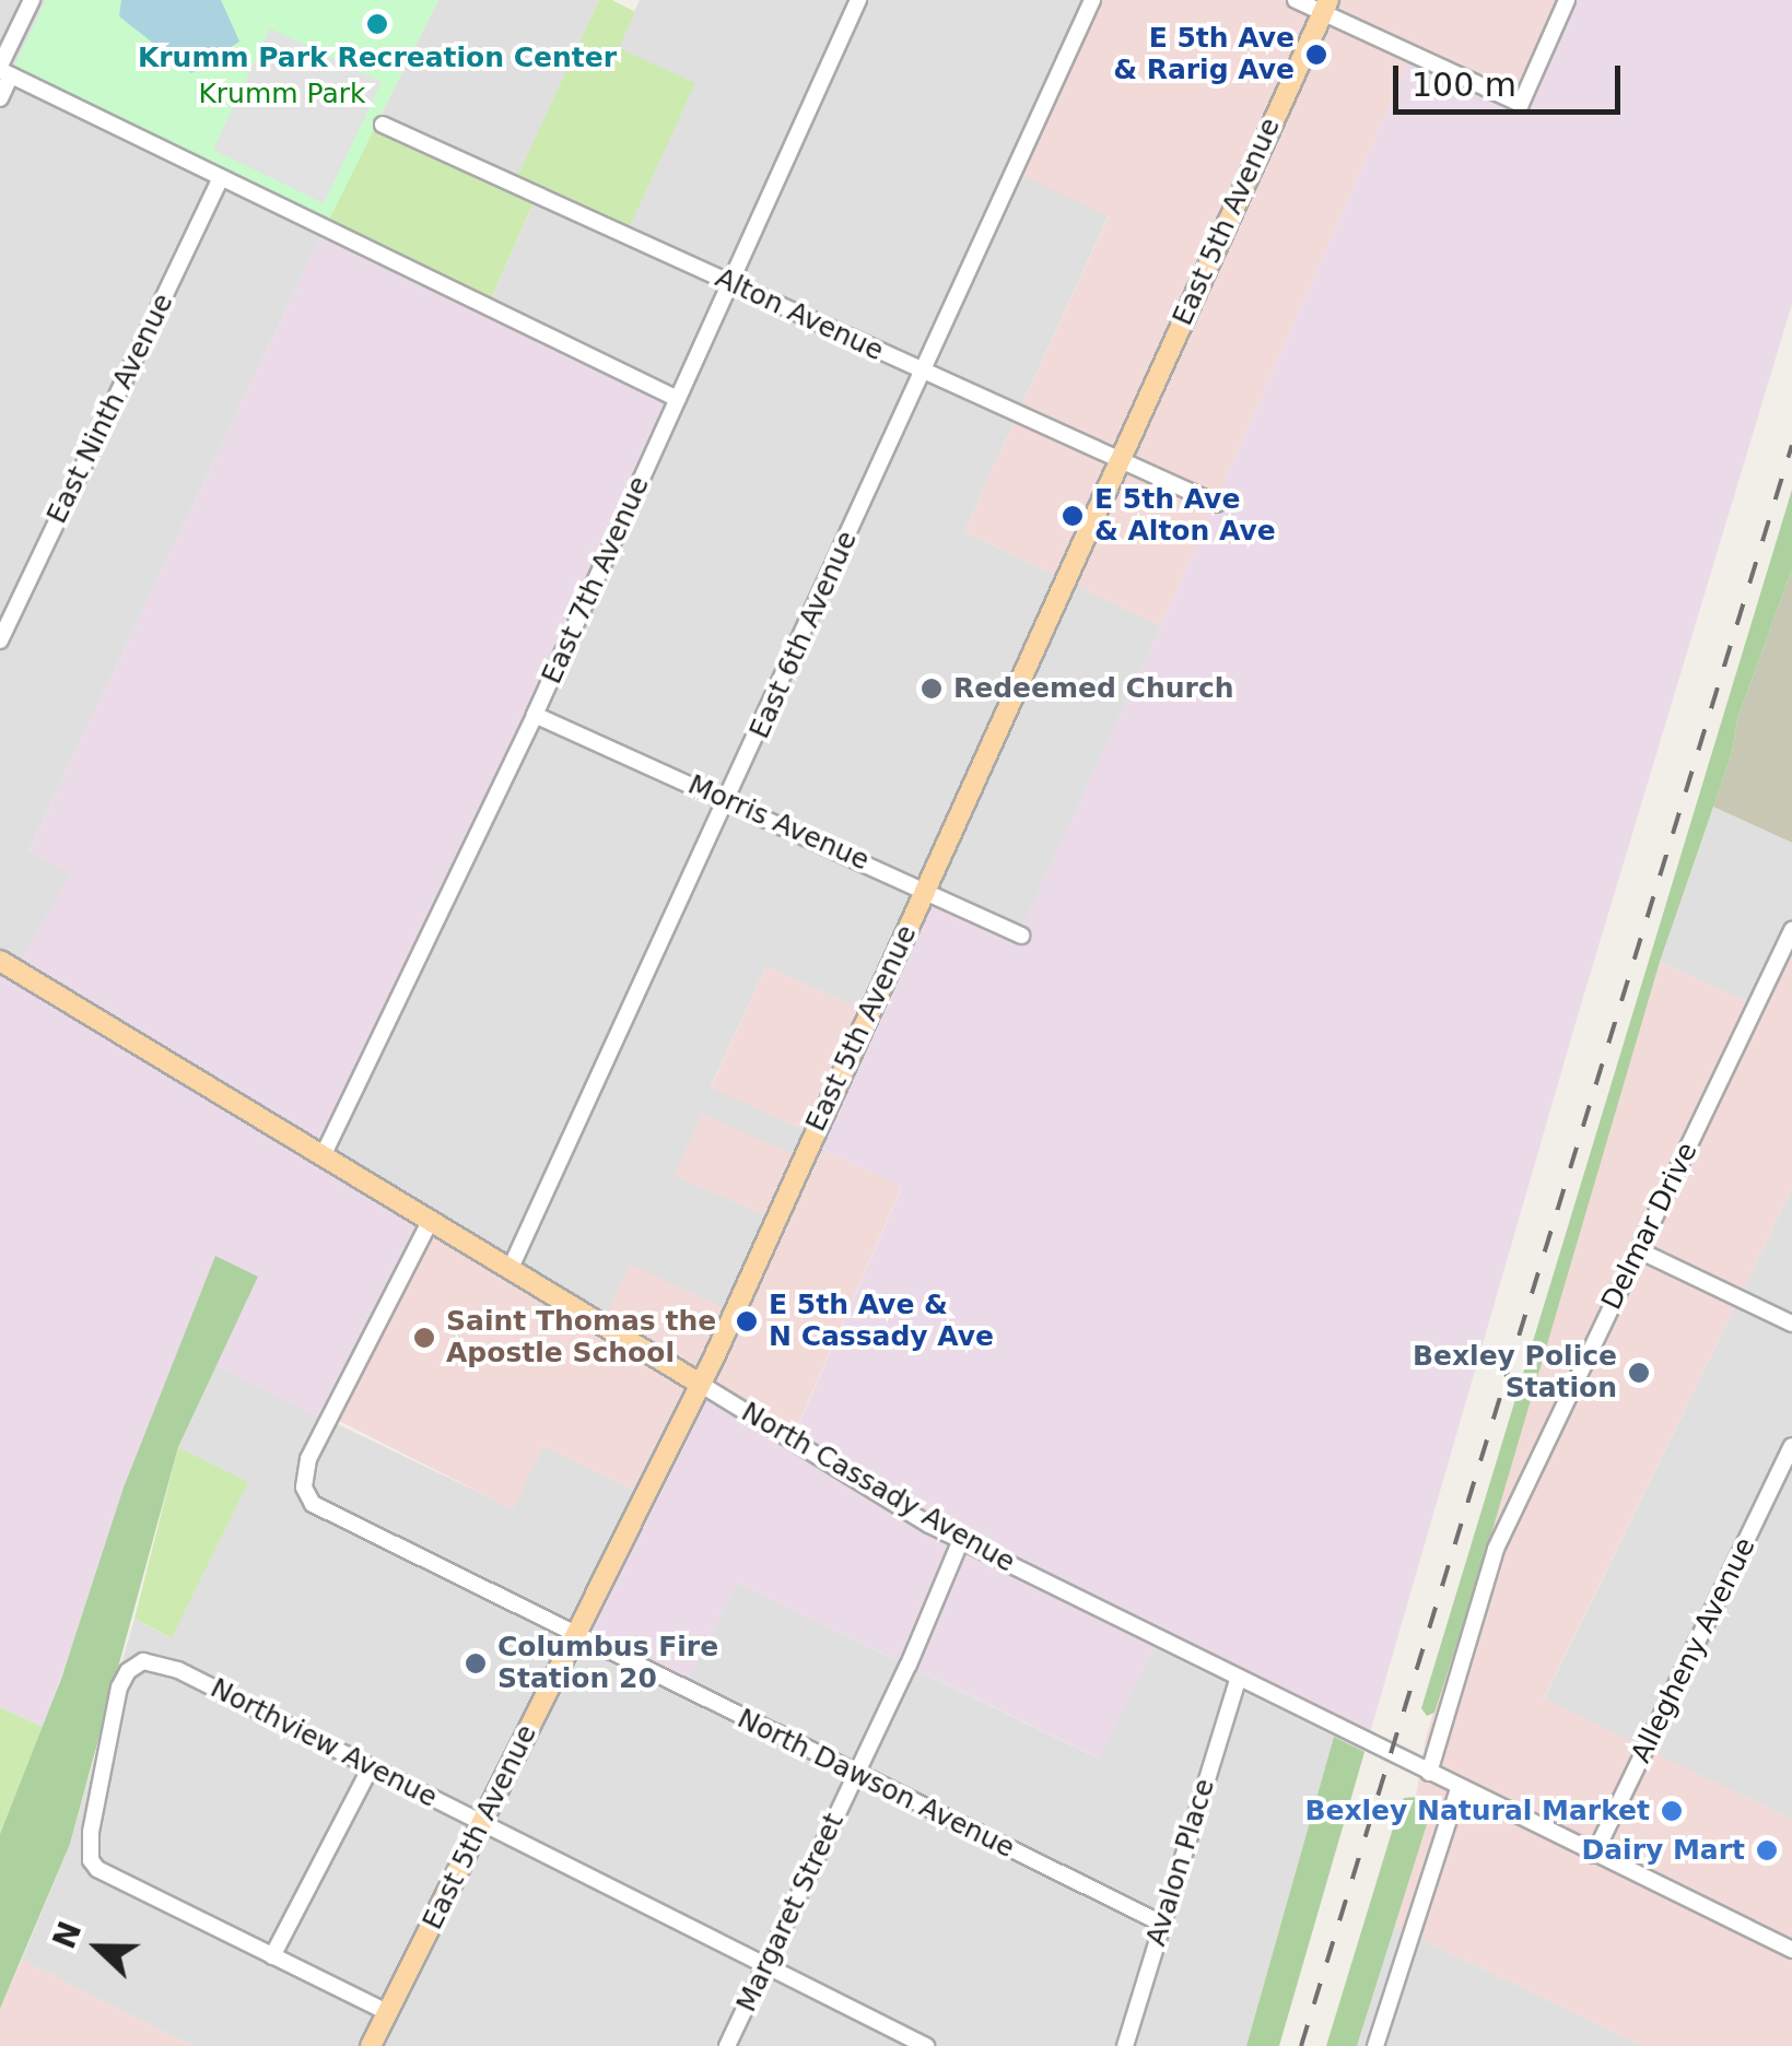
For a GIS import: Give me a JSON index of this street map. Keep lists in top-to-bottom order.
{
  "streets": {
    "main road": ["East 5th Avenue", "North Cassady Avenue"],
    "street": [
      "Alton Avenue",
      "East Ninth Avenue",
      "East 7th Avenue",
      "East 6th Avenue",
      "Morris Avenue",
      "Delmar Drive",
      "Allegheny Avenue",
      "Northview Avenue",
      "North Dawson Avenue",
      "Avalon Place",
      "Margaret Street"
    ]
  },
  "crossings": [
    ["East 5th Avenue", "Alton Avenue"],
    ["East 5th Avenue", "Morris Avenue"],
    ["East 5th Avenue", "North Cassady Avenue"],
    ["East 5th Avenue", "Northview Avenue"],
    ["East 5th Avenue", "North Dawson Avenue"],
    ["Alton Avenue", "East 7th Avenue"],
    ["Alton Avenue", "East 6th Avenue"],
    ["East 7th Avenue", "Morris Avenue"],
    ["East 7th Avenue", "North Cassady Avenue"],
    ["East 6th Avenue", "Morris Avenue"],
    ["East 6th Avenue", "North Cassady Avenue"],
    ["Delmar Drive", "North Cassady Avenue"],
    ["North Cassady Avenue", "Allegheny Avenue"],
    ["North Cassady Avenue", "North Dawson Avenue"],
    ["North Cassady Avenue", "Avalon Place"],
    ["North Cassady Avenue", "Margaret Street"],
    ["Northview Avenue", "Margaret Street"],
    ["North Dawson Avenue", "Avalon Place"],
    ["North Dawson Avenue", "Margaret Street"]
  ],
  "parks": ["Krumm Park"],
  "places": [
    "Krumm Park Recreation Center",
    "E 5th Ave & Rarig Ave",
    "E 5th Ave & Alton Ave",
    "Redeemed Church",
    "E 5th Ave & N Cassady Ave",
    "Saint Thomas the Apostle School",
    "Bexley Police Station",
    "Columbus Fire Station 20",
    "Bexley Natural Market",
    "Dairy Mart"
  ],
  "scale_bar": "100 m",
  "north": "left"
}
